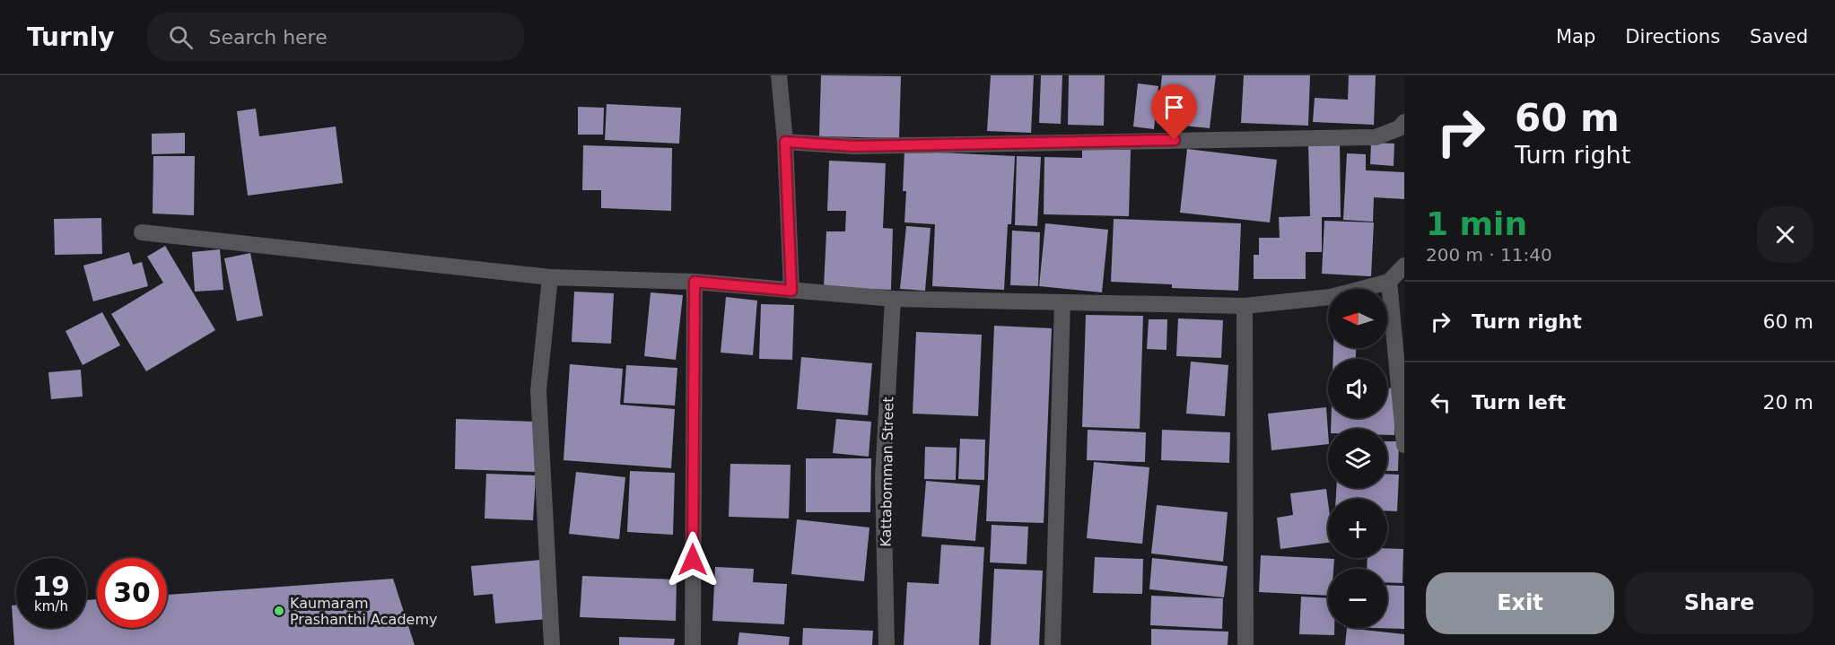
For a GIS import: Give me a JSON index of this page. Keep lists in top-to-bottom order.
{
  "streets": {
    "street": ["Kattabomman Street"]
  },
  "places": ["Kaumaram Prashanthi Academy"],
  "north": "left",
  "page": {
    "header": "Turnly",
    "search": "Search here",
    "nav": ["Map", "Directions", "Saved"],
    "turn": ["60 m", "Turn right"],
    "heading": ["1 min", "200 m · 11:40"],
    "list": [
      {
        "name": "Turn right",
        "value": "60 m"
      },
      {
        "name": "Turn left",
        "value": "20 m"
      }
    ],
    "map_buttons": ["+", "−"],
    "speed": "19 km/h",
    "limit": "30",
    "buttons": ["Exit", "Share"]
  }
}
